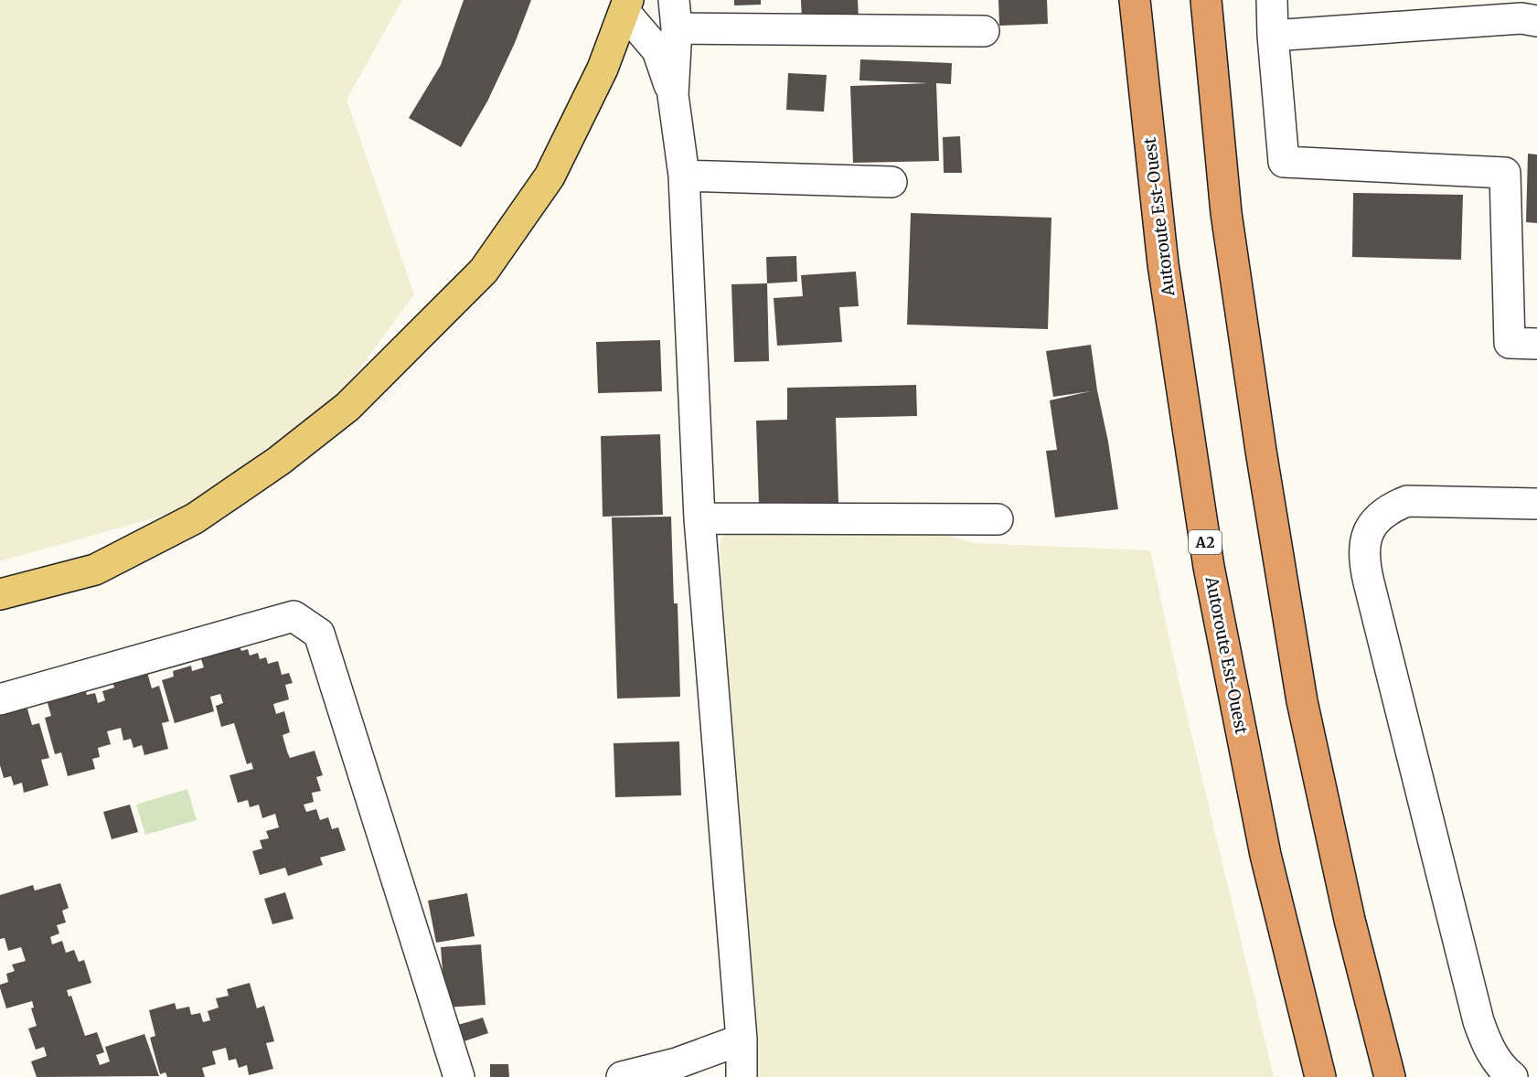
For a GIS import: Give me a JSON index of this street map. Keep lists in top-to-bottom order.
{
  "streets": {
    "highway": ["Autoroute Est-Ouest", "A2"]
  }
}
